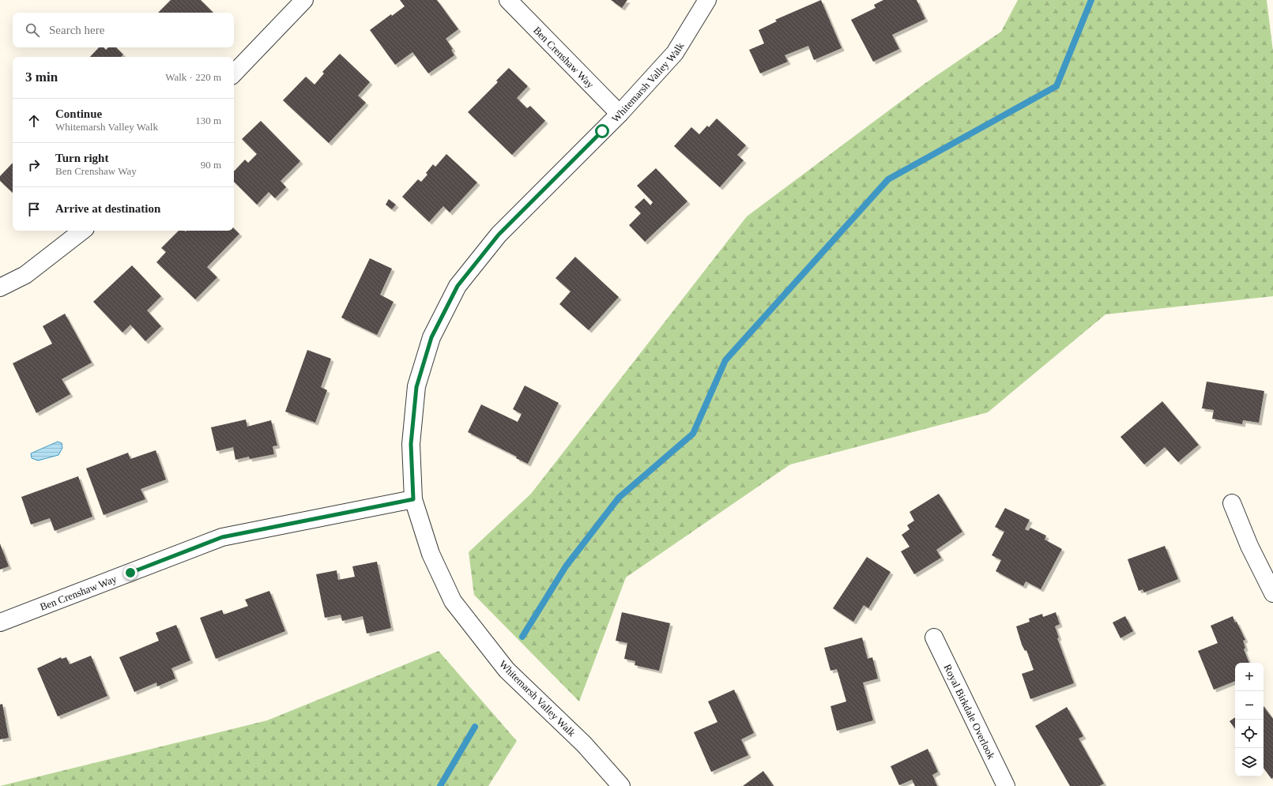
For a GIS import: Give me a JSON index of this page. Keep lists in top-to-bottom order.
{
  "streets": {
    "street": ["Ben Crenshaw Way", "Whitemarsh Valley Walk", "Royal Birkdale Overlook"]
  },
  "crossings": [
    ["Ben Crenshaw Way", "Whitemarsh Valley Walk"]
  ],
  "page": {
    "search": "Search here",
    "heading": ["3 min", "Walk · 220 m"],
    "list": [
      ["Continue", "Whitemarsh Valley Walk", "130 m"],
      ["Turn right", "Ben Crenshaw Way", "90 m"],
      "Arrive at destination"
    ],
    "map_buttons": ["+", "−"]
  }
}
